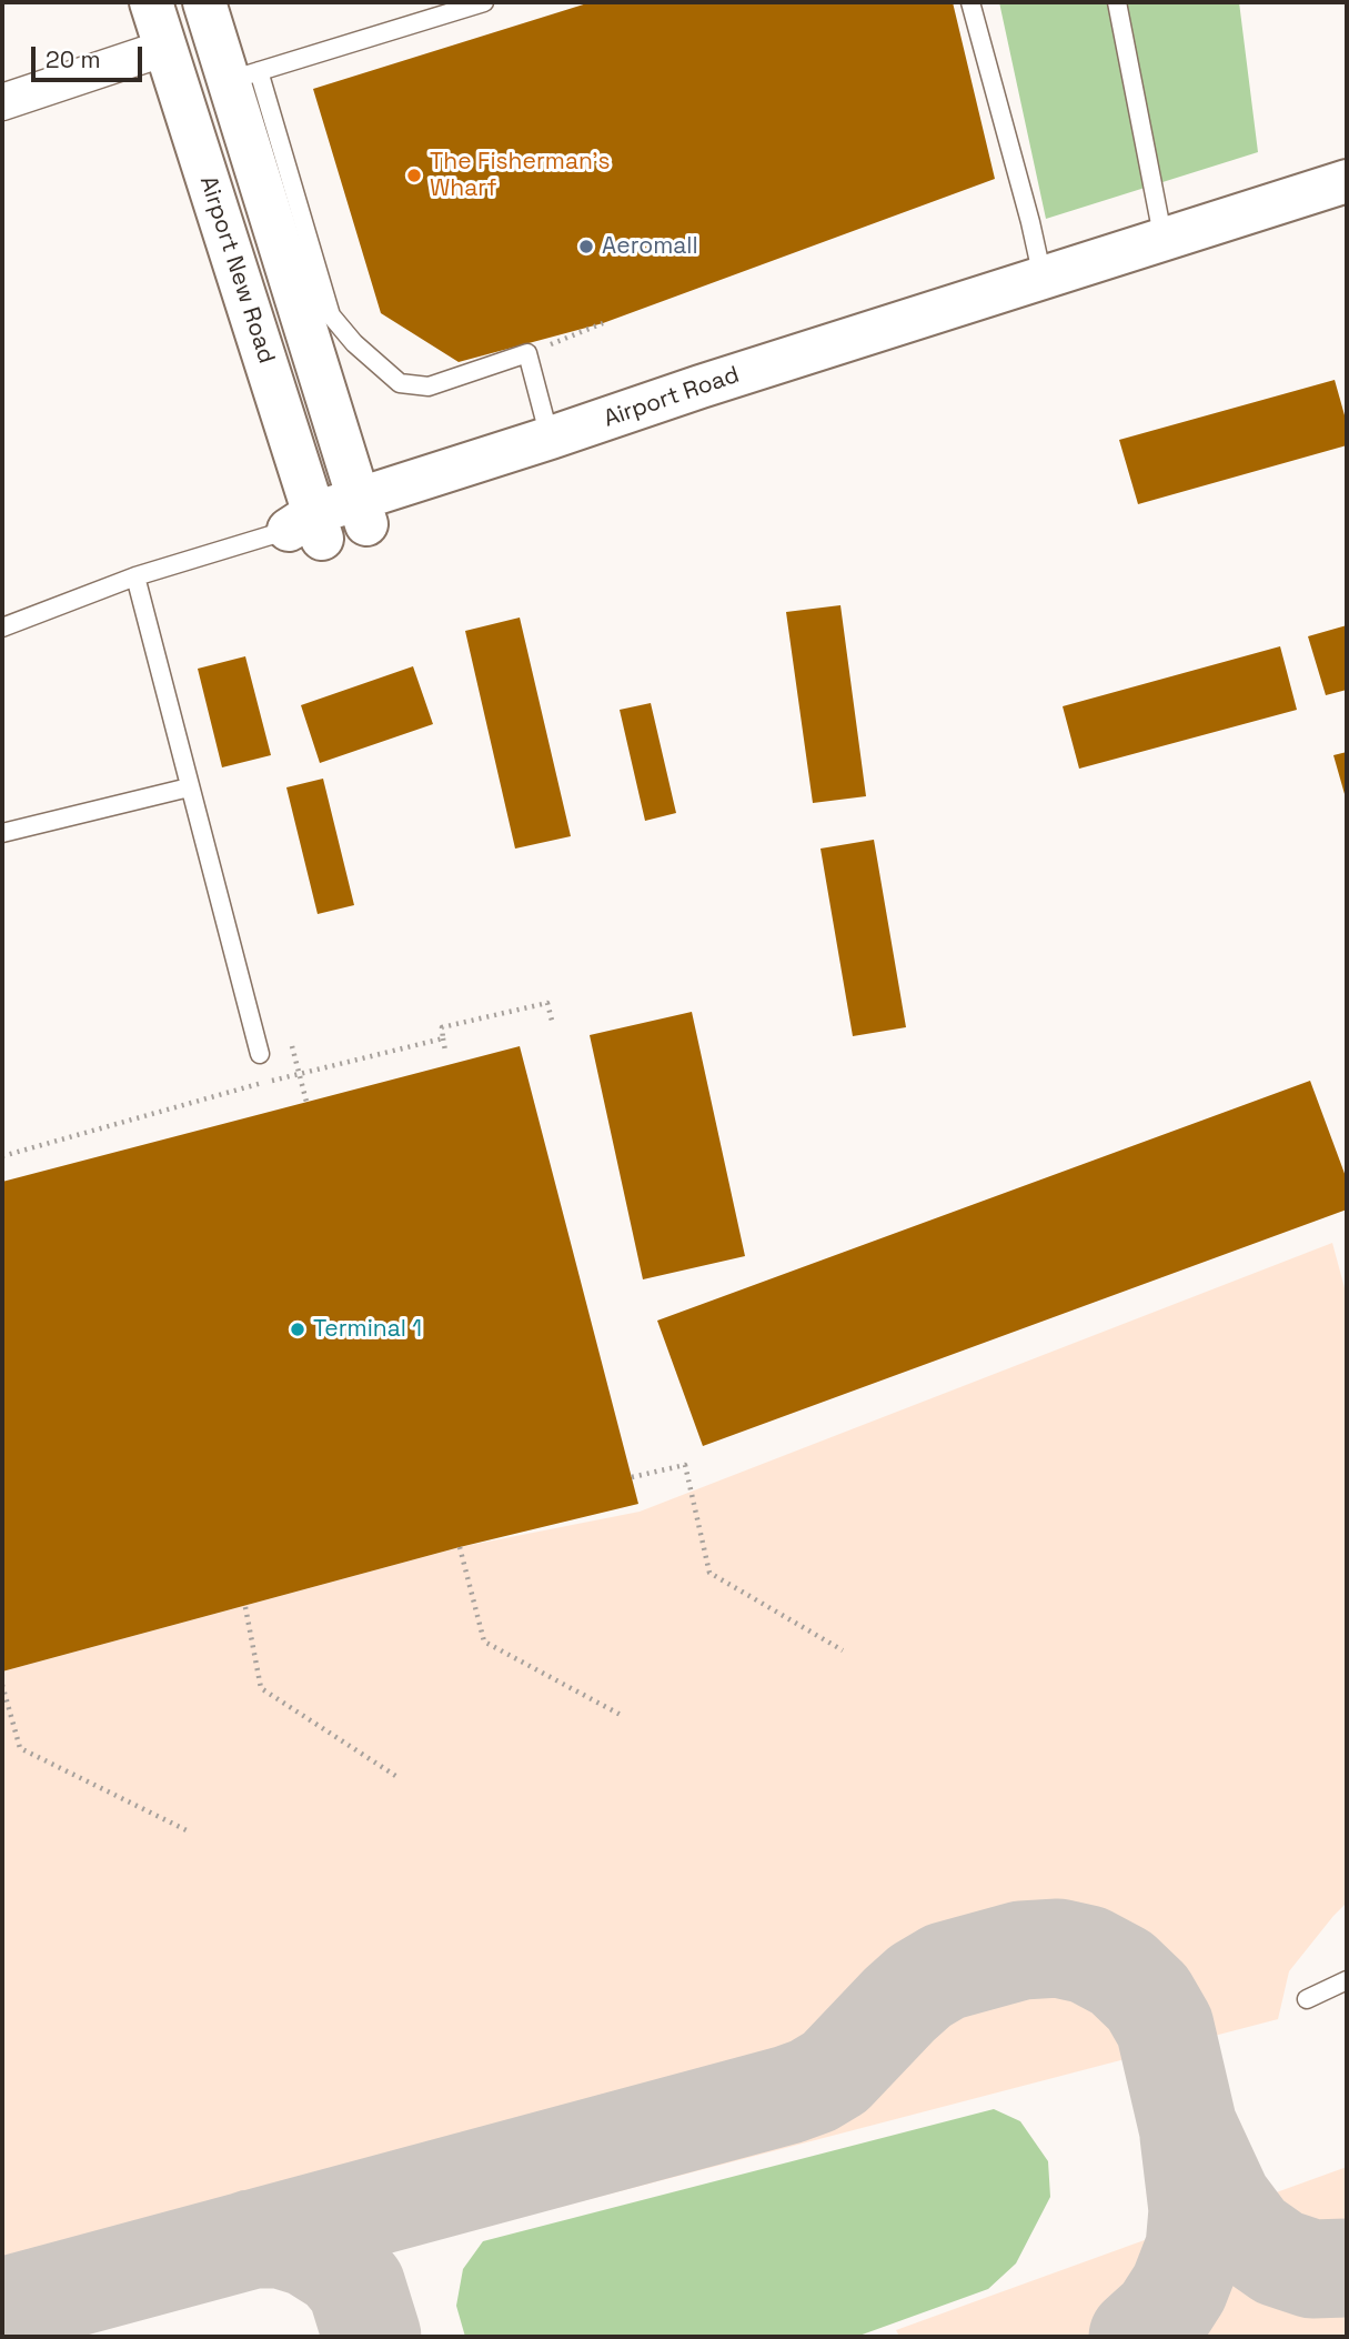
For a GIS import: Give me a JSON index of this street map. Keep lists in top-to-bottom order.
{
  "streets": {
    "main road": ["Airport New Road", "Airport Road"]
  },
  "crossings": [
    ["Airport New Road", "Airport Road"]
  ],
  "places": ["The Fisherman's Wharf", "Aeromall", "Terminal 1"],
  "scale_bar": "20 m"
}
